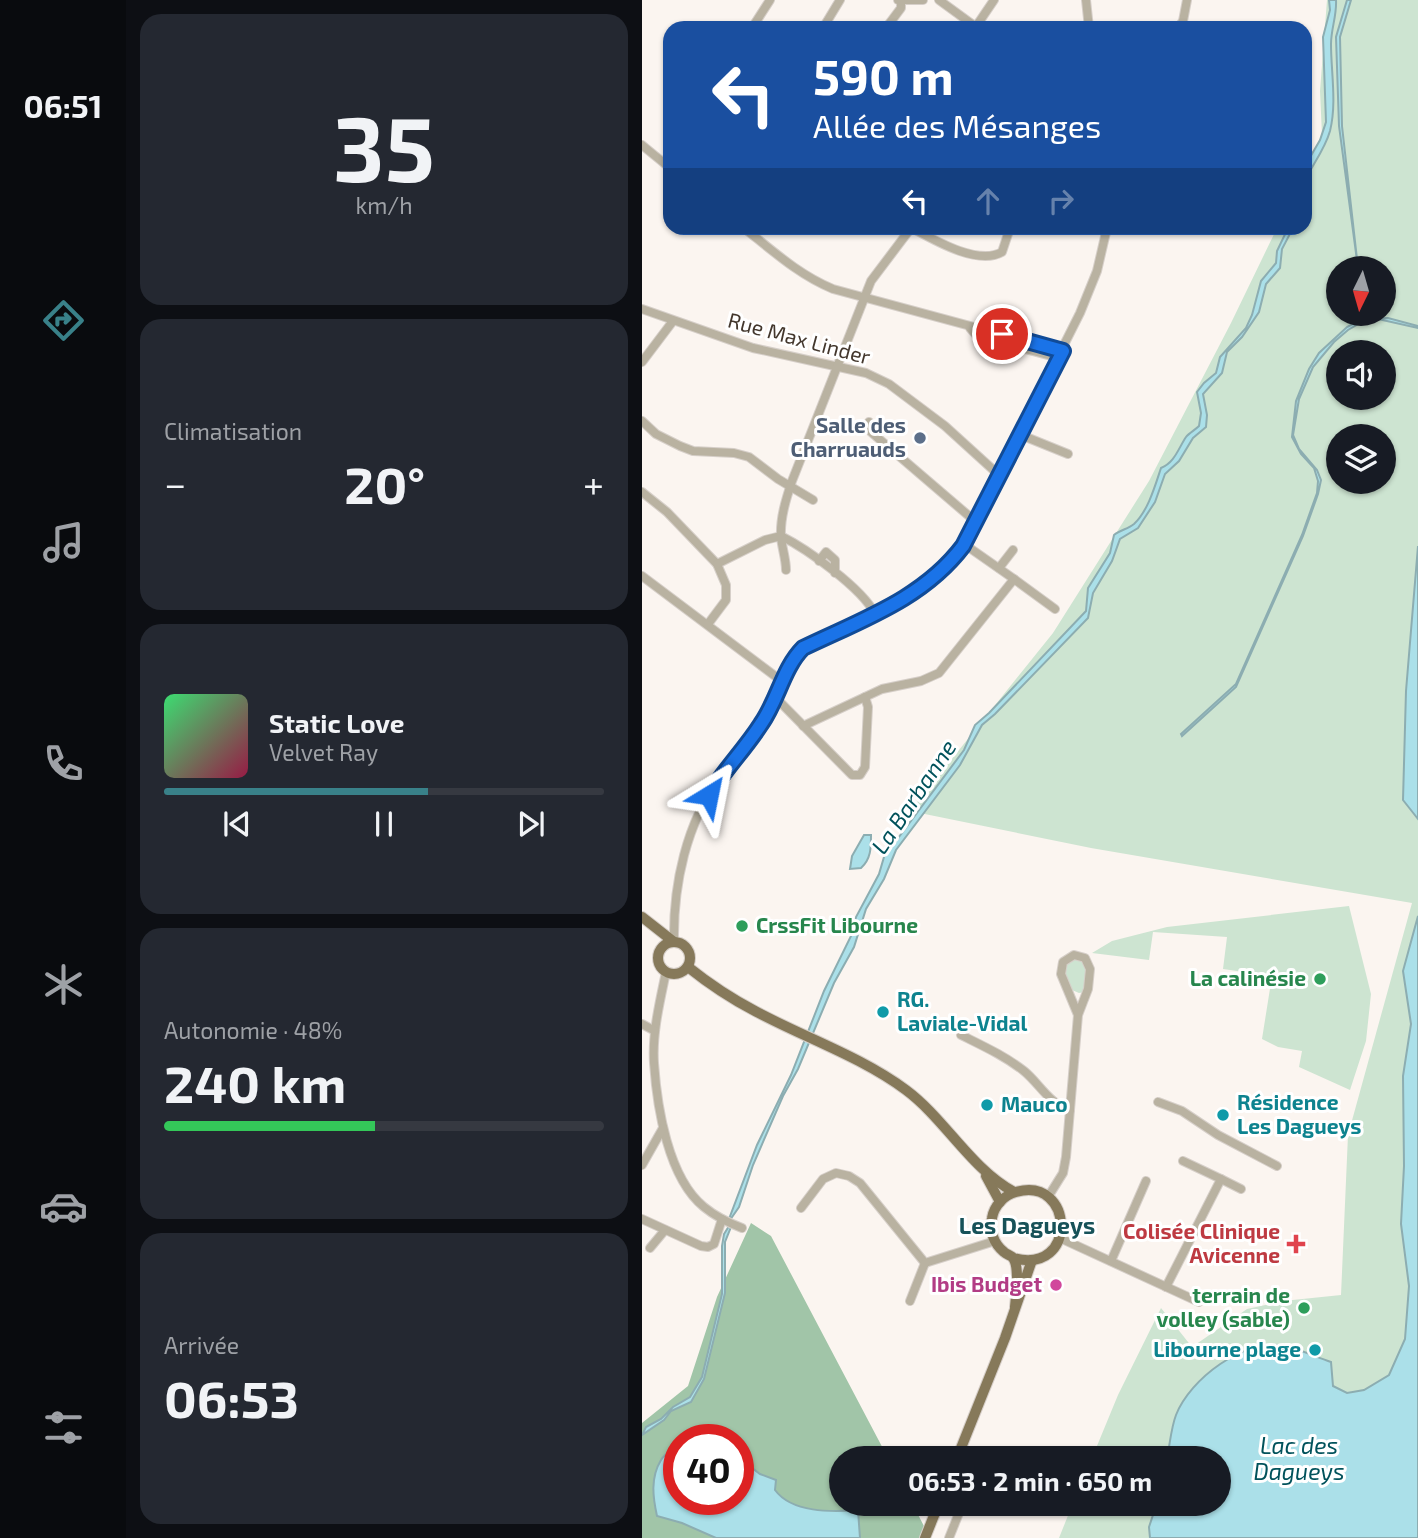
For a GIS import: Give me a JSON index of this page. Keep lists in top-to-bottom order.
{
  "streets": {
    "street": ["Rue Max Linder"]
  },
  "districts": ["Les Dagueys"],
  "water": ["La Barbanne", "Lac des Dagueys"],
  "places": {
    "other": [
      "Salle des Charruauds",
      "CrssFit Libourne",
      "La calinésie",
      "RG. Laviale-Vidal",
      "Mauco",
      "Résidence Les Dagueys",
      "Ibis Budget",
      "terrain de volley (sable)",
      "Libourne plage"
    ],
    "health": ["Colisée Clinique Avicenne"]
  },
  "north": "bottom",
  "page": {
    "tabs": "06:51",
    "tile": [
      ["35", "km/h"],
      "Climatisation",
      ["Autonomie · 48%", "240 km"],
      ["Arrivée", "06:53"]
    ],
    "turn": ["590 m", "Allée des Mésanges"],
    "heat": ["−", "20°", "+"],
    "song": ["Static Love", "Velvet Ray"],
    "limit": "40",
    "trip": "06:53 · 2 min · 650 m"
  }
}
